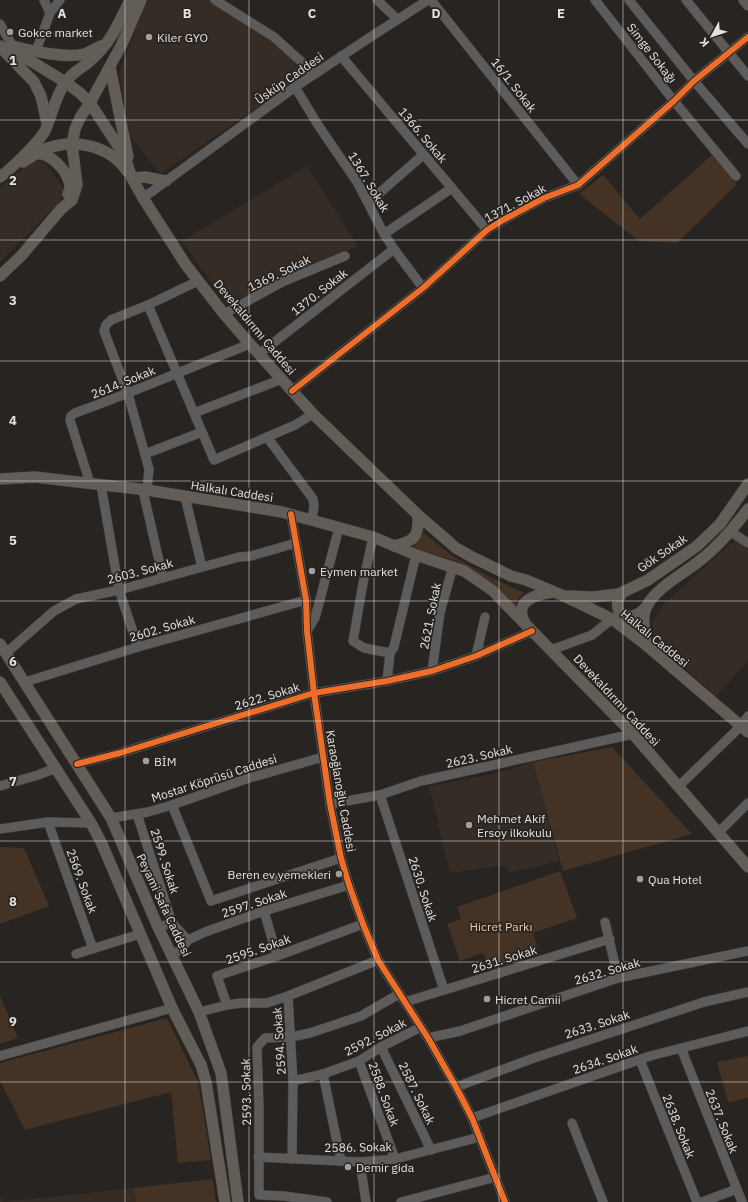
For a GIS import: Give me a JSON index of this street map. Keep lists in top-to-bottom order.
{
  "streets": {
    "main road": [
      "Devekaldırımı Caddesi",
      "Halkalı Caddesi",
      "Gök Sokak",
      "Peyami Safa Caddesi"
    ],
    "street": [
      "Simge Sokağı",
      "Üsküp Caddesi",
      "16/1. Sokak",
      "1366. Sokak",
      "1367. Sokak",
      "1371. Sokak",
      "1369. Sokak",
      "1370. Sokak",
      "2614. Sokak",
      "2603. Sokak",
      "2621. Sokak",
      "2602. Sokak",
      "2622. Sokak",
      "2623. Sokak",
      "Mostar Köprüsü Caddesi",
      "Karaoğlanoğlu Caddesi",
      "2599. Sokak",
      "2569. Sokak",
      "2630. Sokak",
      "2597. Sokak",
      "2595. Sokak",
      "2631. Sokak",
      "2632. Sokak",
      "2633. Sokak",
      "2592. Sokak",
      "2594. Sokak",
      "2634. Sokak",
      "2593. Sokak",
      "2587. Sokak",
      "2588. Sokak",
      "2637. Sokak",
      "2638. Sokak",
      "2586. Sokak"
    ]
  },
  "crossings": [
    ["Simge Sokağı", "1371. Sokak"],
    ["Üsküp Caddesi", "16/1. Sokak"],
    ["Üsküp Caddesi", "1366. Sokak"],
    ["Üsküp Caddesi", "1367. Sokak"],
    ["Üsküp Caddesi", "Devekaldırımı Caddesi"],
    ["16/1. Sokak", "1371. Sokak"],
    ["1366. Sokak", "1371. Sokak"],
    ["1367. Sokak", "1371. Sokak"],
    ["1367. Sokak", "1370. Sokak"],
    ["1371. Sokak", "Devekaldırımı Caddesi"],
    ["1369. Sokak", "Devekaldırımı Caddesi"],
    ["1370. Sokak", "Devekaldırımı Caddesi"],
    ["Devekaldırımı Caddesi", "2614. Sokak"],
    ["Devekaldırımı Caddesi", "Halkalı Caddesi"],
    ["Devekaldırımı Caddesi", "2621. Sokak"],
    ["Devekaldırımı Caddesi", "2622. Sokak"],
    ["Devekaldırımı Caddesi", "2623. Sokak"],
    ["2614. Sokak", "Halkalı Caddesi"],
    ["Halkalı Caddesi", "Gök Sokak"],
    ["Halkalı Caddesi", "2621. Sokak"],
    ["Halkalı Caddesi", "Karaoğlanoğlu Caddesi"],
    ["2603. Sokak", "Karaoğlanoğlu Caddesi"],
    ["2603. Sokak", "Peyami Safa Caddesi"],
    ["2621. Sokak", "2622. Sokak"],
    ["2602. Sokak", "Karaoğlanoğlu Caddesi"],
    ["2602. Sokak", "Peyami Safa Caddesi"],
    ["2622. Sokak", "Karaoğlanoğlu Caddesi"],
    ["2622. Sokak", "Peyami Safa Caddesi"],
    ["2623. Sokak", "Karaoğlanoğlu Caddesi"],
    ["2623. Sokak", "2630. Sokak"],
    ["Mostar Köprüsü Caddesi", "Karaoğlanoğlu Caddesi"],
    ["Mostar Köprüsü Caddesi", "2599. Sokak"],
    ["Mostar Köprüsü Caddesi", "Peyami Safa Caddesi"],
    ["Karaoğlanoğlu Caddesi", "2597. Sokak"],
    ["Karaoğlanoğlu Caddesi", "2595. Sokak"],
    ["Karaoğlanoğlu Caddesi", "2631. Sokak"],
    ["Karaoğlanoğlu Caddesi", "2632. Sokak"],
    ["Karaoğlanoğlu Caddesi", "2633. Sokak"],
    ["Karaoğlanoğlu Caddesi", "2592. Sokak"],
    ["Karaoğlanoğlu Caddesi", "2594. Sokak"],
    ["Karaoğlanoğlu Caddesi", "2634. Sokak"],
    ["Karaoğlanoğlu Caddesi", "2593. Sokak"],
    ["Karaoğlanoğlu Caddesi", "2586. Sokak"],
    ["2630. Sokak", "2631. Sokak"],
    ["2597. Sokak", "Peyami Safa Caddesi"],
    ["2592. Sokak", "2594. Sokak"],
    ["2592. Sokak", "2587. Sokak"],
    ["2592. Sokak", "2588. Sokak"],
    ["2594. Sokak", "2593. Sokak"],
    ["2594. Sokak", "2586. Sokak"],
    ["2634. Sokak", "2637. Sokak"],
    ["2634. Sokak", "2638. Sokak"],
    ["2593. Sokak", "2586. Sokak"],
    ["2587. Sokak", "2586. Sokak"],
    ["2588. Sokak", "2586. Sokak"]
  ],
  "parks": ["Hicret Parkı"],
  "places": [
    "Gokce market",
    "Kiler GYO",
    "Eymen market",
    "BİM",
    "Mehmet Akif Ersoy ilkokulu",
    "Beren ev yemekleri",
    "Qua Hotel",
    "Hicret Camii",
    "Demir gida"
  ],
  "north": "bottom left",
  "grid": {
    "columns": [
      "A",
      "B",
      "C",
      "D",
      "E"
    ],
    "rows": [
      "1",
      "2",
      "3",
      "4",
      "5",
      "6",
      "7",
      "8",
      "9"
    ]
  }
}
